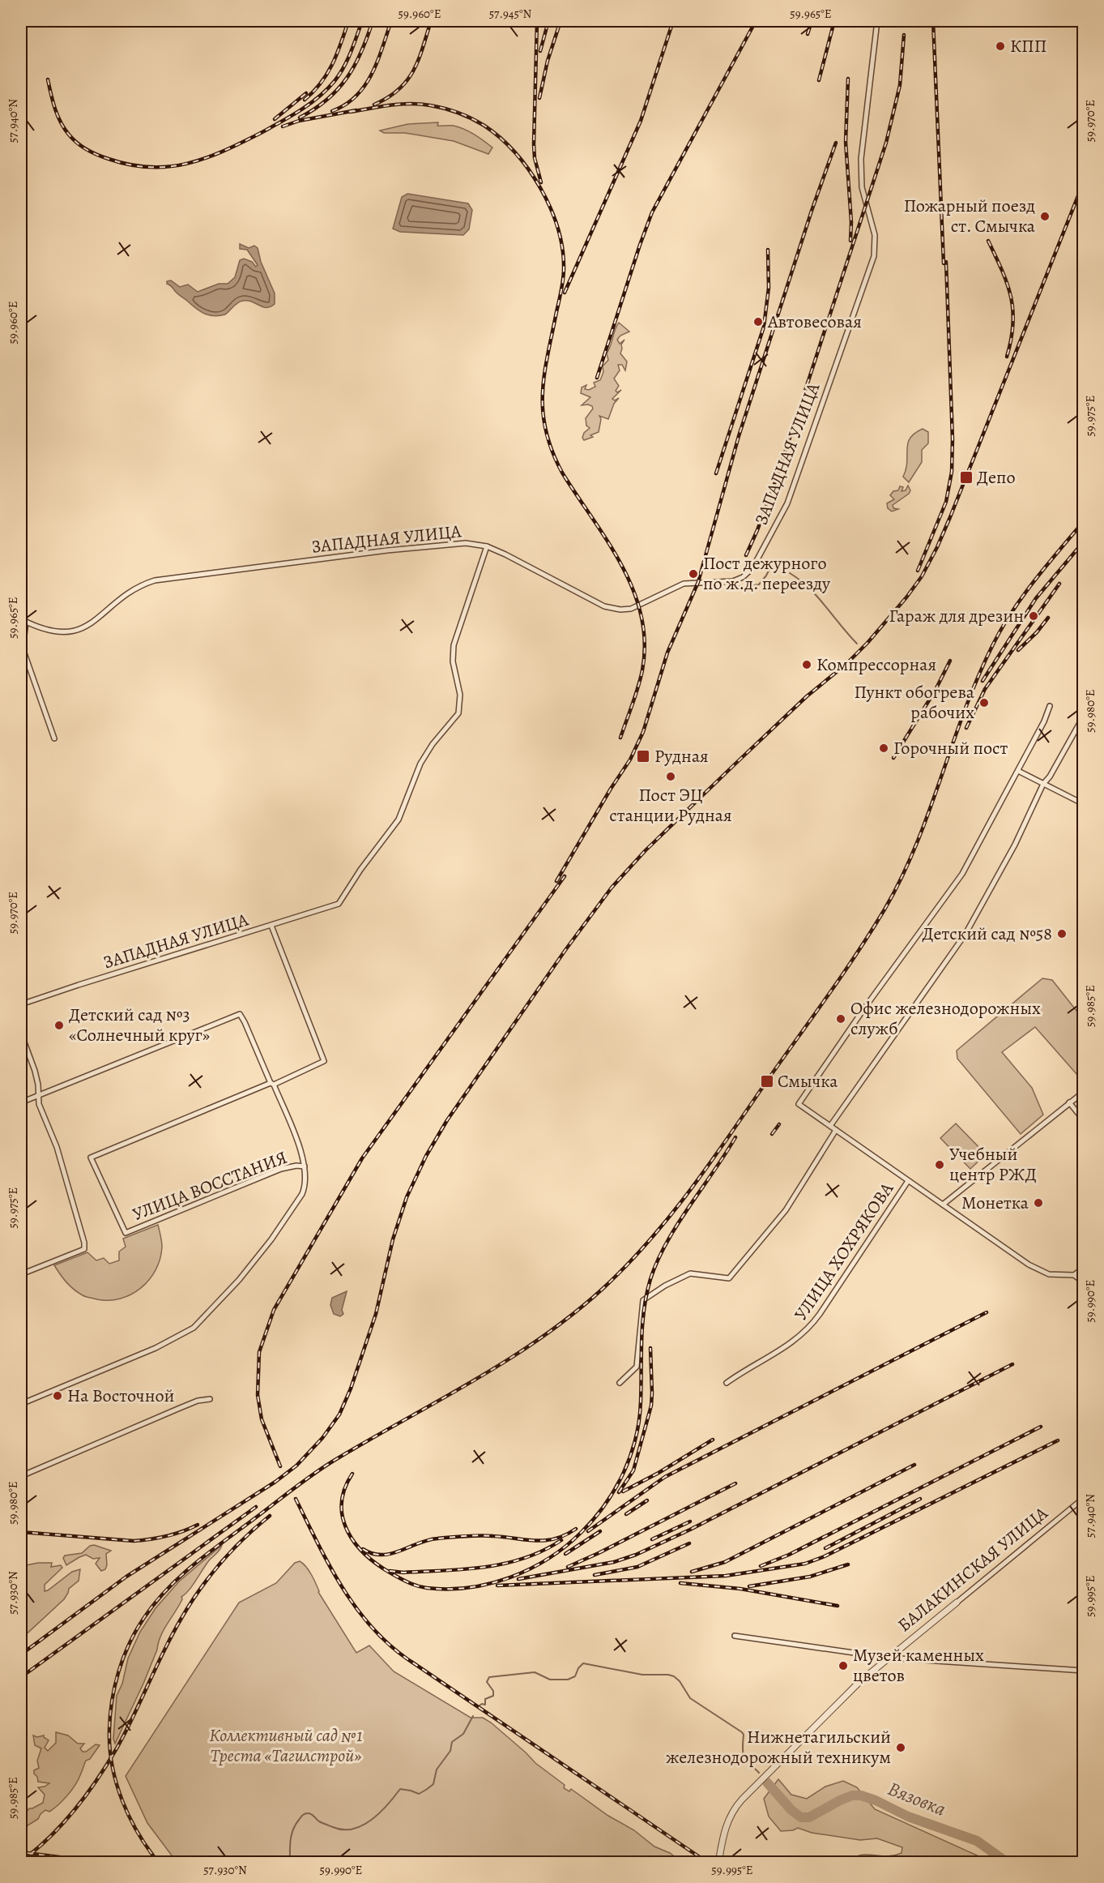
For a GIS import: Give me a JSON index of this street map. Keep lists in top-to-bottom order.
{
  "streets": {
    "street": [
      "ЗАПАДНАЯ УЛИЦА",
      "УЛИЦА ВОССТАНИЯ",
      "УЛИЦА ХОХРЯКОВА",
      "БАЛАКИНСКАЯ УЛИЦА"
    ]
  },
  "water": ["Вязовка"],
  "parks": ["Коллективный сад №1 Треста «Тагилстрой»"],
  "places": {
    "other": [
      "КПП",
      "Пожарный поезд ст. Смычка",
      "Автовесовая",
      "Пост дежурного по ж.д. переезду",
      "Гараж для дрезин",
      "Компрессорная",
      "Пункт обогрева рабочих",
      "Горочный пост",
      "Пост ЭЦ станции Рудная",
      "Детский сад №58",
      "Офис железнодорожных служб",
      "Детский сад №3 «Солнечный круг»",
      "Учебный центр РЖД",
      "Монетка",
      "На Восточной",
      "Музей каменных цветов",
      "Нижнетагильский железнодорожный техникум"
    ],
    "transit": ["Депо", "Рудная", "Смычка"]
  },
  "coordinates": [
    "59.960°E",
    "57.945°N",
    "59.965°E",
    "57.940°N",
    "59.970°E",
    "59.975°E",
    "59.980°E",
    "59.985°E",
    "59.990°E",
    "57.930°N",
    "59.995°E"
  ]
}
